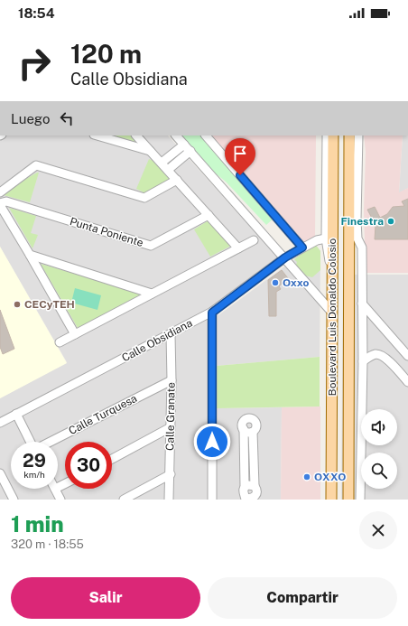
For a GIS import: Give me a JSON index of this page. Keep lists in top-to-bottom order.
{
  "streets": {
    "main road": ["Boulevard Luis Donaldo Colosio"],
    "street": [
      "Punta Poniente",
      "Calle Obsidiana",
      "Calle Turquesa",
      "Calle Granate"
    ]
  },
  "crossings": [
    ["Calle Obsidiana", "Calle Granate"],
    ["Calle Turquesa", "Calle Granate"]
  ],
  "places": [
    "Finestra",
    "Oxxo",
    "CECyTEH",
    "OXXO"
  ],
  "page": {
    "status": "18:54",
    "turn": ["120 m", "Calle Obsidiana"],
    "then": "Luego",
    "speed": "29 km/h",
    "limit": "30",
    "heading": ["1 min", "320 m · 18:55"],
    "buttons": ["Salir", "Compartir"]
  }
}
